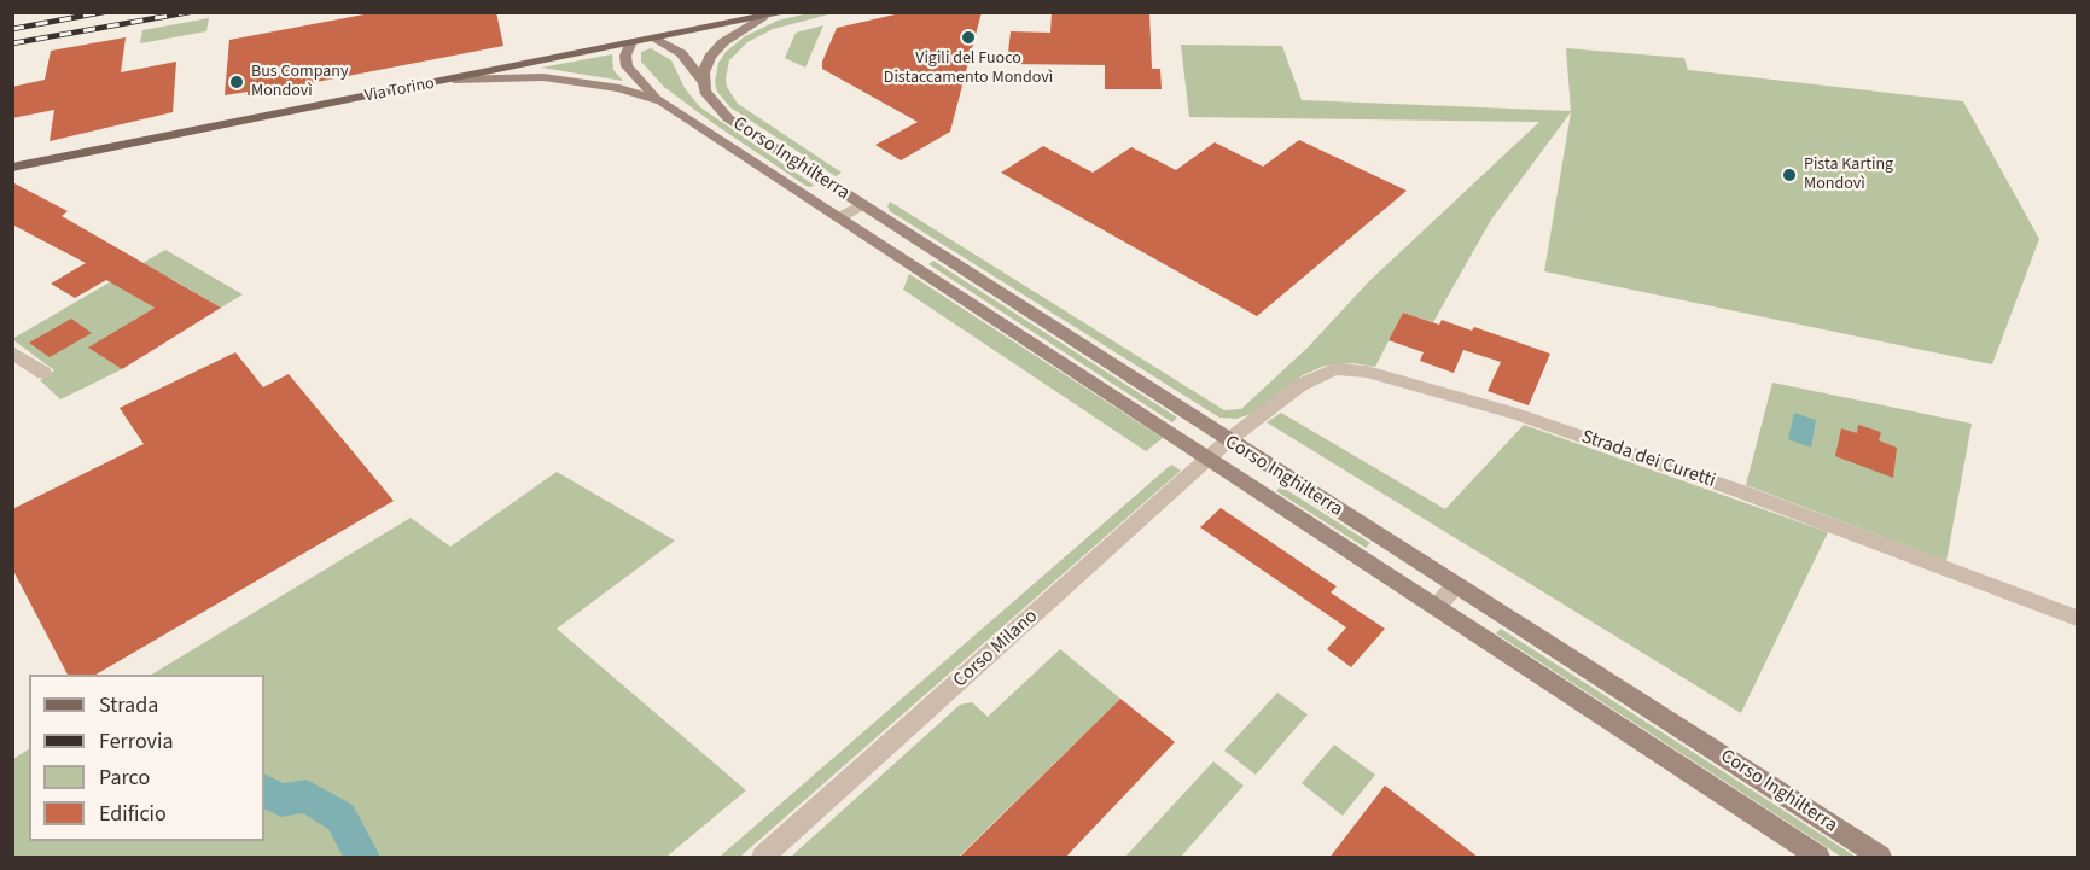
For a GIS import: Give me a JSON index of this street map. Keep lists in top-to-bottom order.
{
  "streets": {
    "main road": ["Via Torino"],
    "street": ["Corso Inghilterra", "Strada dei Curetti", "Corso Milano"]
  },
  "crossings": [
    ["Via Torino", "Corso Inghilterra"],
    ["Corso Inghilterra", "Strada dei Curetti"],
    ["Corso Inghilterra", "Corso Milano"],
    ["Strada dei Curetti", "Corso Milano"]
  ],
  "places": ["Vigili del Fuoco Distaccamento Mondovì", "Bus Company Mondovì", "Pista Karting Mondovì"],
  "legend": [
    "Strada",
    "Ferrovia",
    "Parco",
    "Edificio"
  ]
}
